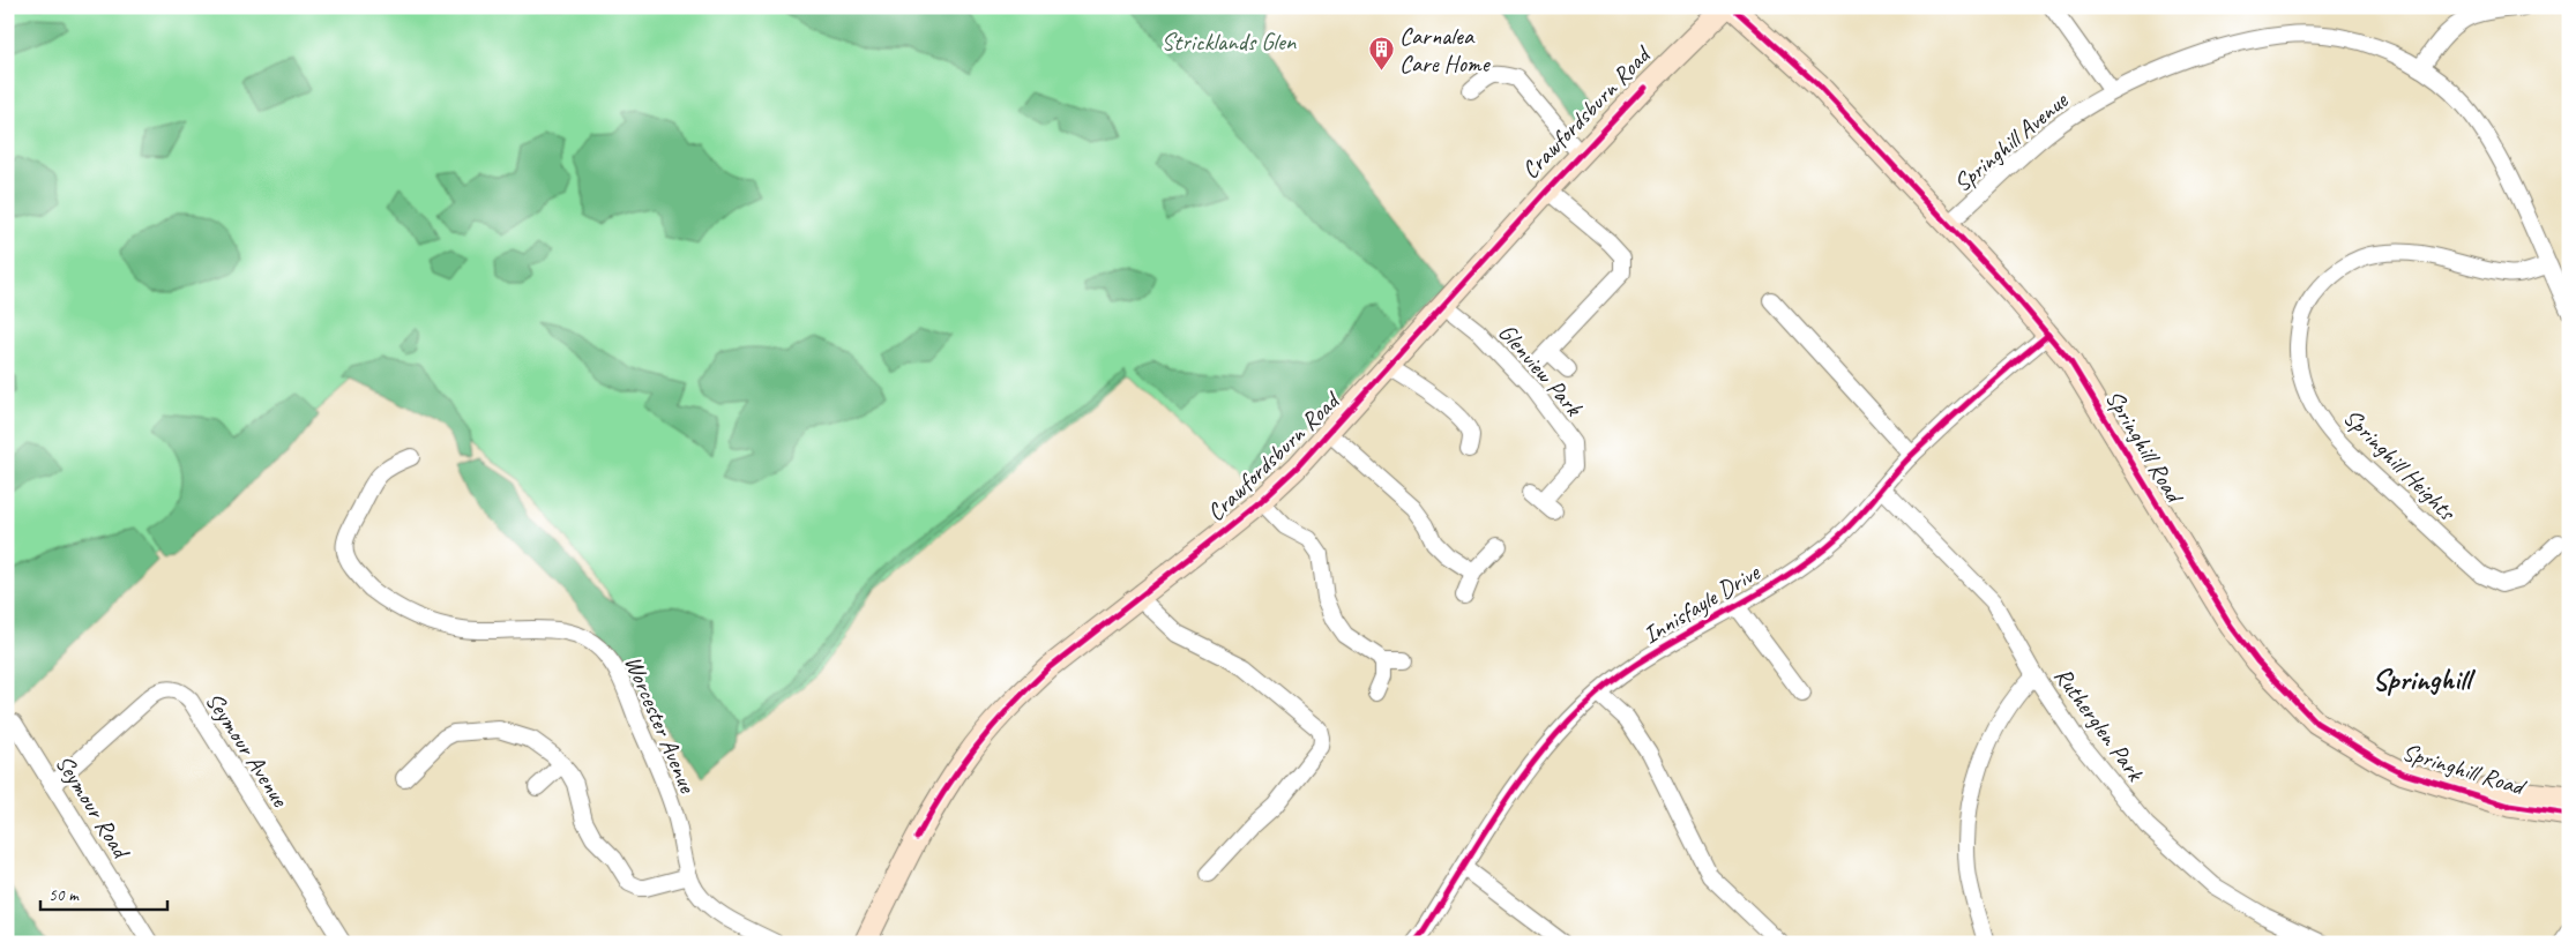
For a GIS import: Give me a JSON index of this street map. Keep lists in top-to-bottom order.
{
  "streets": {
    "street": [
      "Crawfordsburn Road",
      "Springhill Avenue",
      "Glenview Park",
      "Springhill Road",
      "Springhill Heights",
      "Innisfayle Drive",
      "Worcester Avenue",
      "Rutherglen Park",
      "Seymour Avenue",
      "Seymour Road"
    ]
  },
  "crossings": [
    ["Crawfordsburn Road", "Glenview Park"],
    ["Springhill Avenue", "Springhill Road"],
    ["Springhill Avenue", "Springhill Heights"],
    ["Springhill Road", "Innisfayle Drive"],
    ["Innisfayle Drive", "Rutherglen Park"],
    ["Seymour Avenue", "Seymour Road"]
  ],
  "districts": ["Springhill"],
  "parks": ["Stricklands Glen"],
  "places": {
    "building": ["Carnalea Care Home"]
  },
  "scale_bar": "50 m"
}
